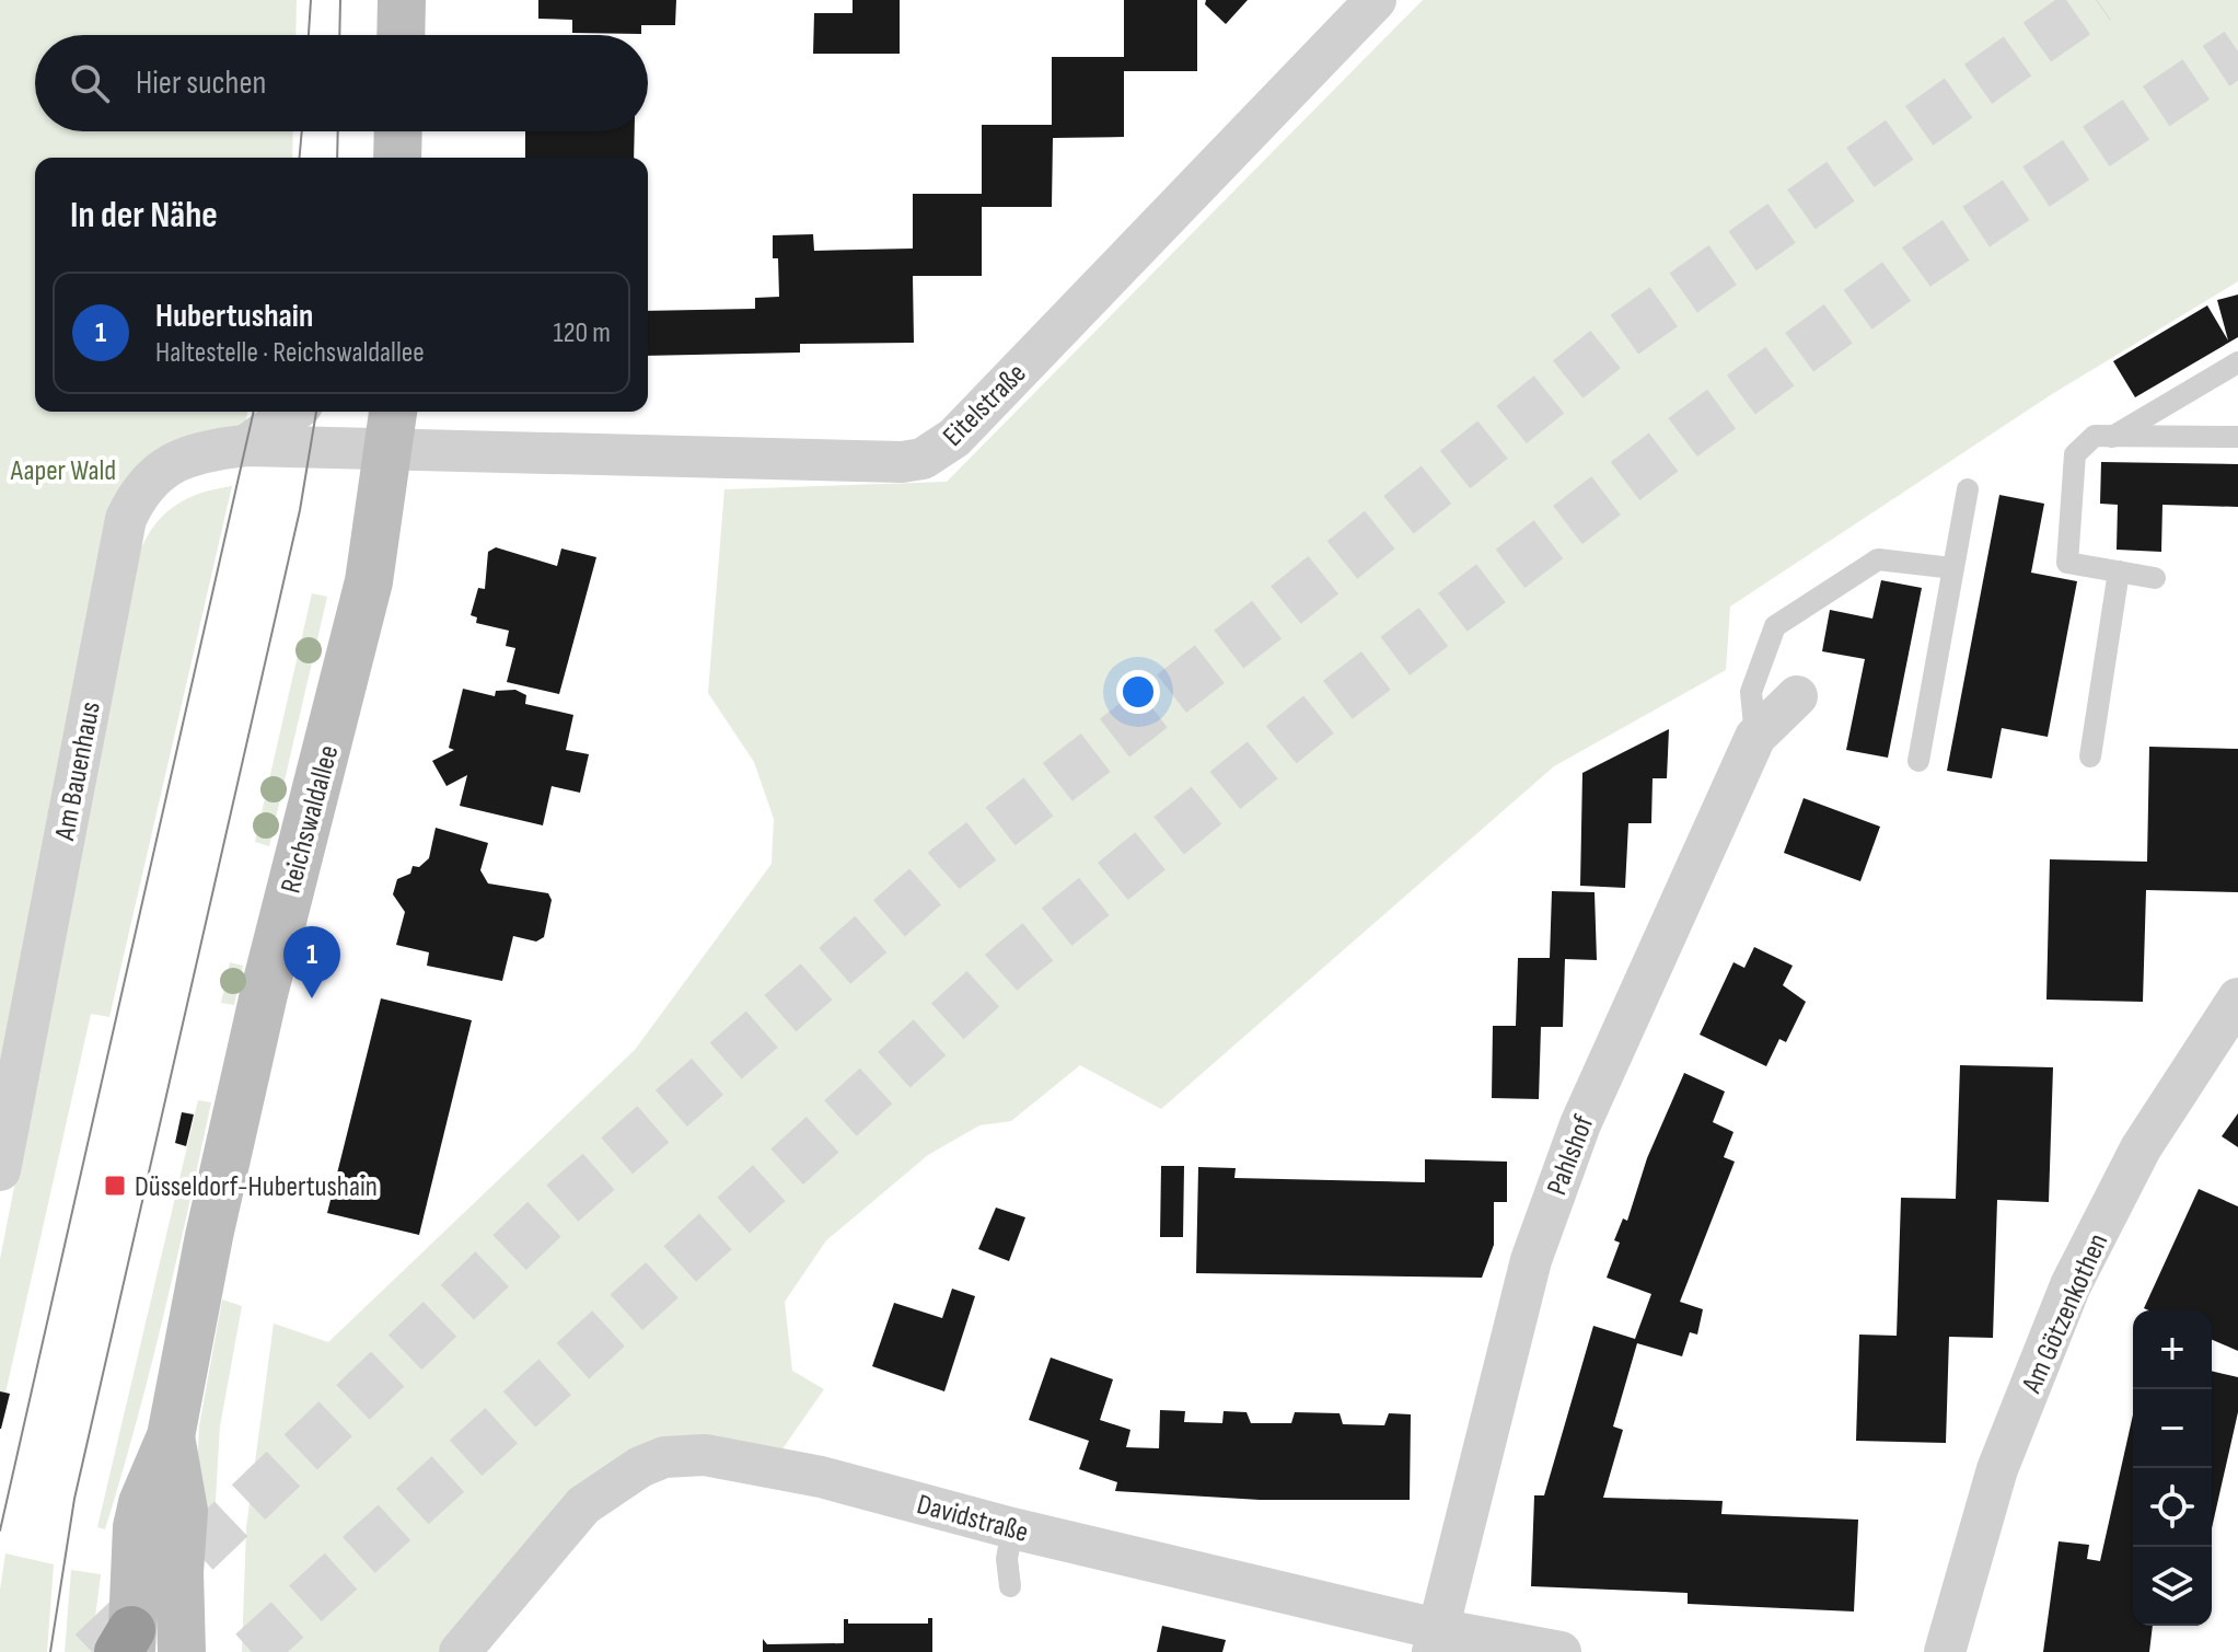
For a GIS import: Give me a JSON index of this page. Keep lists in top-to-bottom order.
{
  "streets": {
    "main road": ["Reichswaldallee"],
    "street": [
      "Eitelstraße",
      "Am Bauenhaus",
      "Pahlshof",
      "Am Götzenkothen",
      "Davidstraße"
    ]
  },
  "crossings": [
    ["Eitelstraße", "Am Bauenhaus"],
    ["Eitelstraße", "Reichswaldallee"],
    ["Am Bauenhaus", "Reichswaldallee"],
    ["Pahlshof", "Davidstraße"]
  ],
  "parks": ["Aaper Wald"],
  "places": {
    "transit": ["Düsseldorf-Hubertushain"]
  },
  "page": {
    "search": "Hier suchen",
    "heading": "In der Nähe",
    "list": [
      {
        "mark": "1",
        "name": "Hubertushain",
        "note": "Haltestelle · Reichswaldallee",
        "value": "120 m"
      }
    ],
    "pins": "1",
    "map_buttons": ["+", "−"]
  }
}
